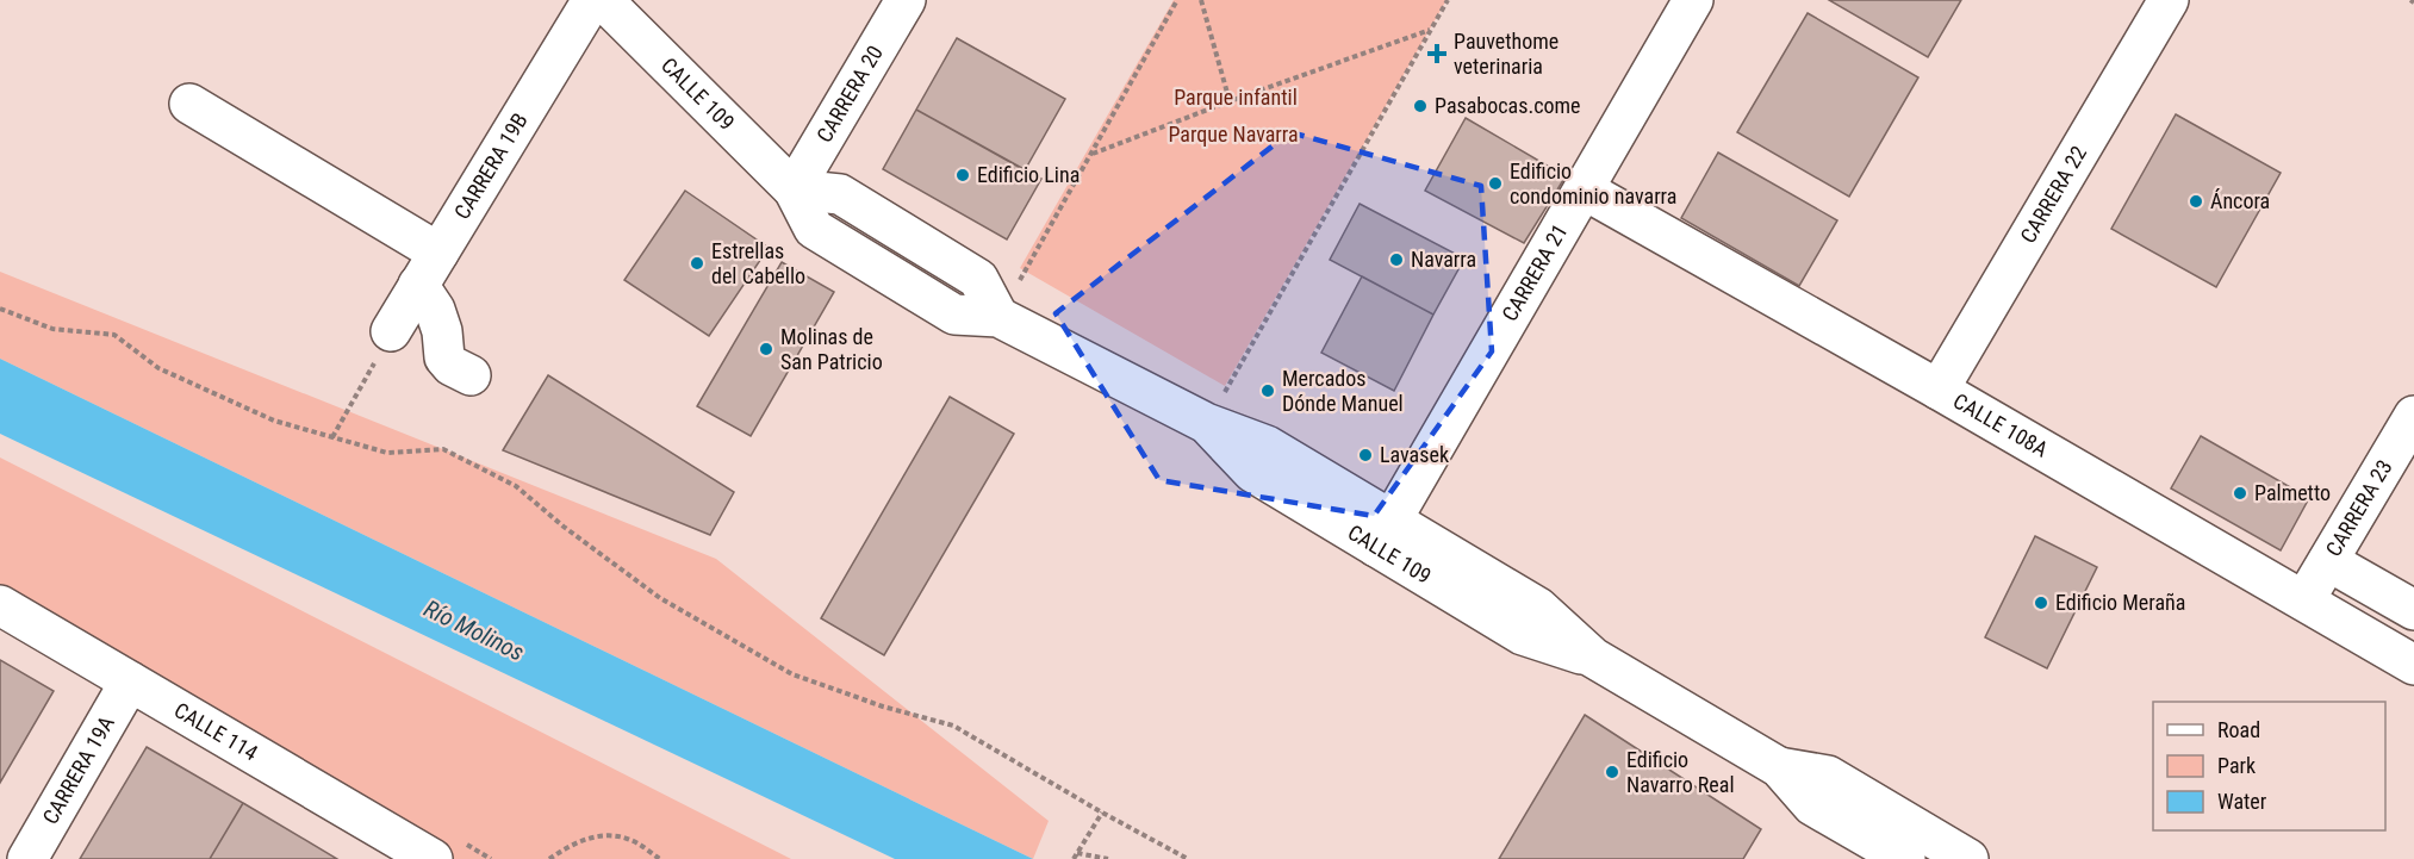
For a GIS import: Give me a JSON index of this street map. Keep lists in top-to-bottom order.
{
  "streets": {
    "street": [
      "CALLE 109",
      "CARRERA 20",
      "CARRERA 19B",
      "CARRERA 22",
      "CARRERA 21",
      "CALLE 108A",
      "CARRERA 23",
      "CALLE 114",
      "CARRERA 19A"
    ]
  },
  "crossings": [
    ["CALLE 109", "CARRERA 20"],
    ["CALLE 109", "CARRERA 21"],
    ["CARRERA 22", "CALLE 108A"],
    ["CARRERA 21", "CALLE 108A"],
    ["CALLE 108A", "CARRERA 23"],
    ["CALLE 114", "CARRERA 19A"]
  ],
  "water": ["Río Molinos"],
  "parks": ["Parque infantil", "Parque Navarra"],
  "places": {
    "health": ["Pauvethome veterinaria"],
    "other": [
      "Pasabocas.come",
      "Edificio Lina",
      "Edificio condominio navarra",
      "Áncora",
      "Navarra",
      "Estrellas del Cabello",
      "Molinas de San Patricio",
      "Mercados Dónde Manuel",
      "Lavasek",
      "Palmetto",
      "Edificio Meraña",
      "Edificio Navarro Real"
    ]
  },
  "legend": ["Road", "Park", "Water"]
}
